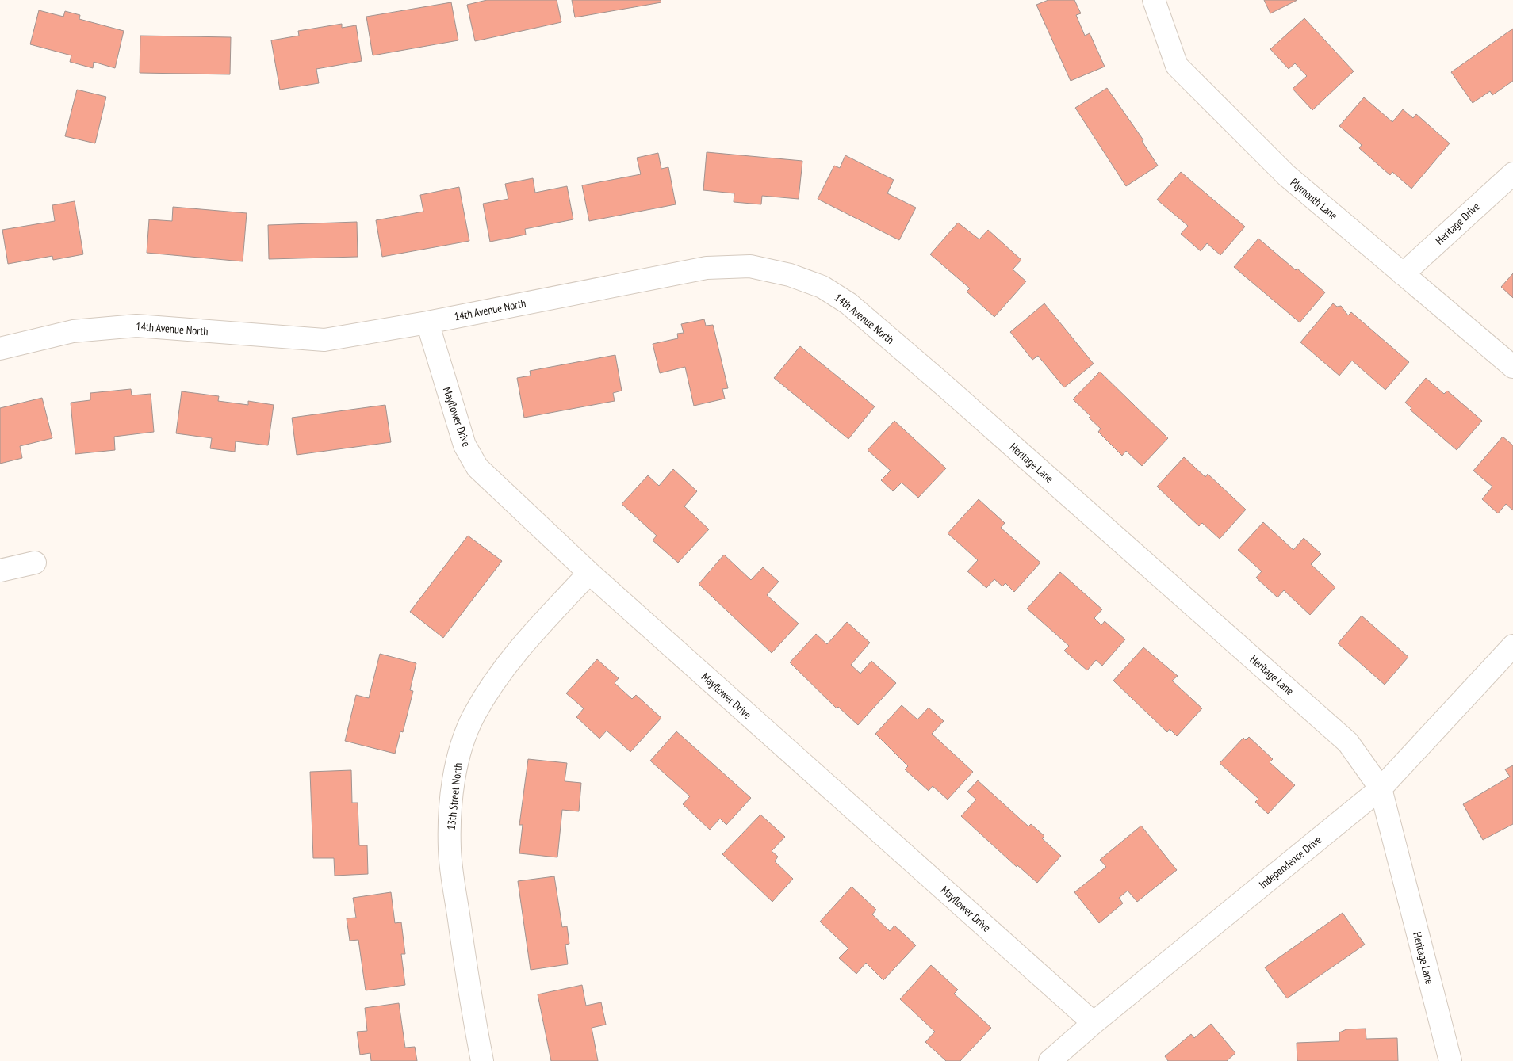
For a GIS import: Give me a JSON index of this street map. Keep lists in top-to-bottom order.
{
  "streets": {
    "street": [
      "Plymouth Lane",
      "Heritage Drive",
      "14th Avenue North",
      "Mayflower Drive",
      "Heritage Lane",
      "13th Street North",
      "Independence Drive"
    ]
  },
  "crossings": [
    ["Plymouth Lane", "Heritage Drive"],
    ["14th Avenue North", "Mayflower Drive"],
    ["14th Avenue North", "Heritage Lane"],
    ["Mayflower Drive", "13th Street North"],
    ["Mayflower Drive", "Independence Drive"],
    ["Heritage Lane", "Independence Drive"]
  ]
}
